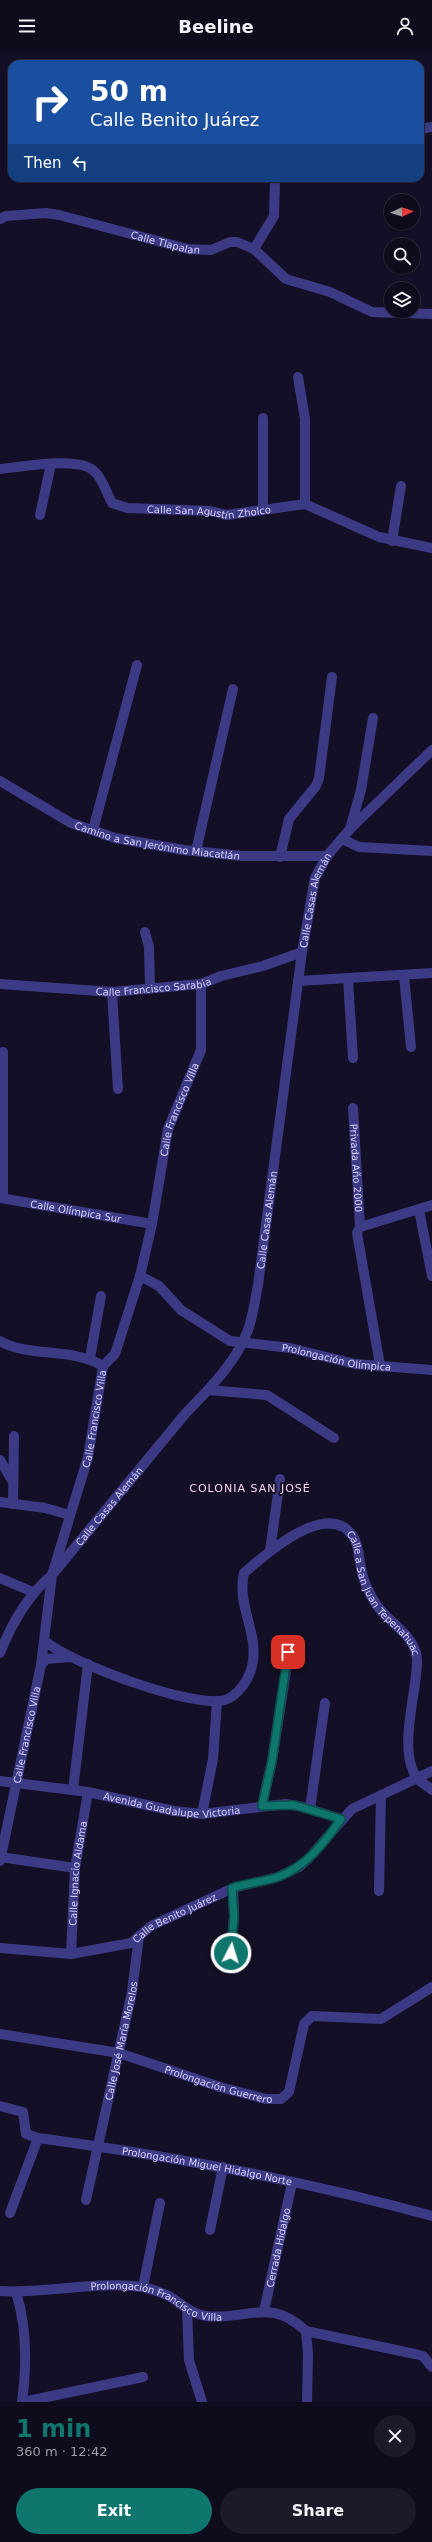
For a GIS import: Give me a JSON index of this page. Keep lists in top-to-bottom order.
{
  "streets": {
    "street": [
      "Calle Tlapalan",
      "Calle San Agustín Zholco",
      "Camino a San Jerónimo Miacatlán",
      "Calle Casas Alemán",
      "Calle Francisco Sarabia",
      "Calle Francisco Villa",
      "Privada Año 2000",
      "Calle Olímpica Sur",
      "Prolongación Olímpica",
      "Calle a San Juan Tepenahuac",
      "Avenida Guadalupe Victoria",
      "Calle Ignacio Aldama",
      "Calle Benito Juárez",
      "Calle José María Morelos",
      "Prolongación Guerrero",
      "Prolongación Miguel Hidalgo Norte",
      "Cerrada Hidalgo",
      "Prolongación Francisco Villa"
    ]
  },
  "crossings": [
    ["Camino a San Jerónimo Miacatlán", "Calle Casas Alemán"],
    ["Calle Casas Alemán", "Calle Francisco Sarabia"],
    ["Calle Casas Alemán", "Calle Francisco Villa"],
    ["Calle Casas Alemán", "Prolongación Olímpica"],
    ["Calle Francisco Sarabia", "Calle Francisco Villa"],
    ["Calle Francisco Villa", "Calle Olímpica Sur"],
    ["Calle Francisco Villa", "Prolongación Olímpica"],
    ["Calle Francisco Villa", "Calle a San Juan Tepenahuac"],
    ["Calle Francisco Villa", "Avenida Guadalupe Victoria"],
    ["Privada Año 2000", "Prolongación Olímpica"],
    ["Calle a San Juan Tepenahuac", "Calle Benito Juárez"],
    ["Avenida Guadalupe Victoria", "Calle Ignacio Aldama"],
    ["Avenida Guadalupe Victoria", "Calle Benito Juárez"],
    ["Calle Ignacio Aldama", "Calle Benito Juárez"],
    ["Calle Benito Juárez", "Calle José María Morelos"],
    ["Calle José María Morelos", "Prolongación Guerrero"],
    ["Calle José María Morelos", "Prolongación Miguel Hidalgo Norte"],
    ["Prolongación Miguel Hidalgo Norte", "Cerrada Hidalgo"],
    ["Cerrada Hidalgo", "Prolongación Francisco Villa"]
  ],
  "districts": ["COLONIA SAN JOSÉ"],
  "north": "right",
  "page": {
    "header": "Beeline",
    "turn": ["50 m", "Calle Benito Juárez"],
    "then": "Then",
    "heading": ["1 min", "360 m · 12:42"],
    "buttons": ["Exit", "Share"]
  }
}
